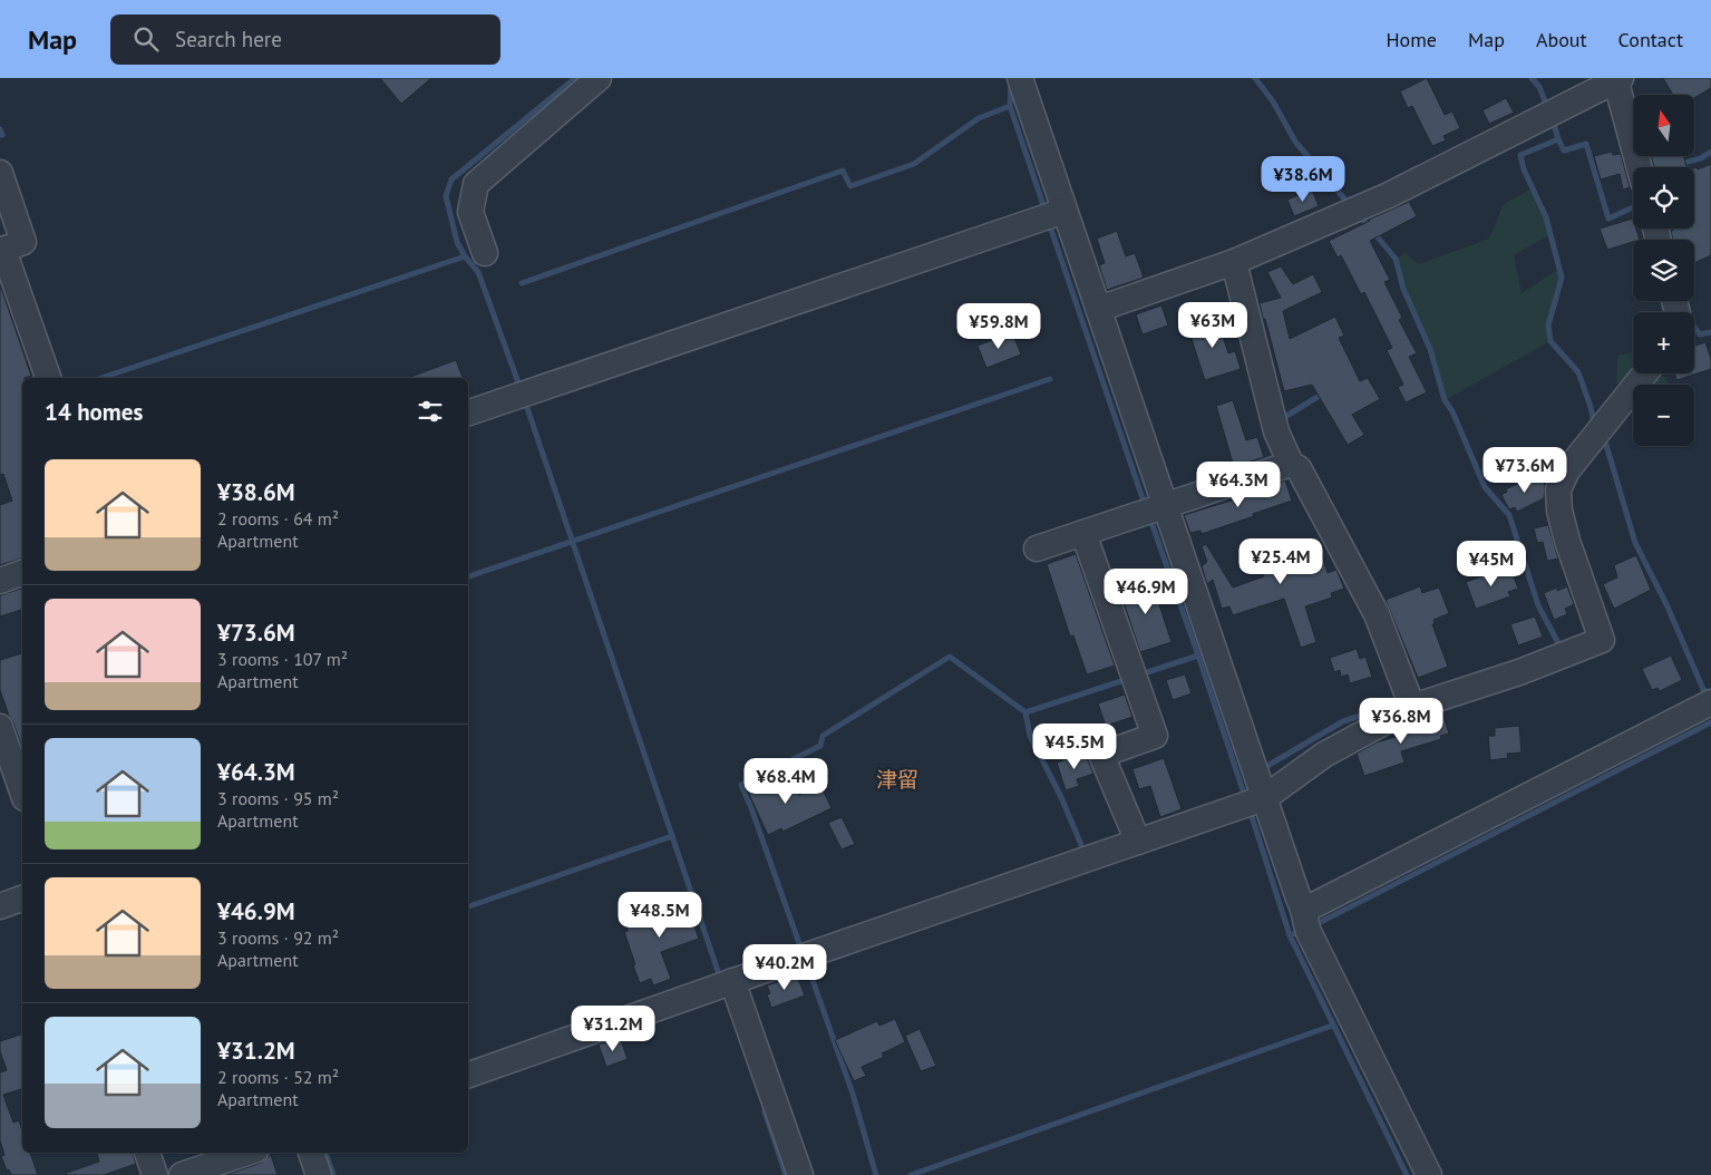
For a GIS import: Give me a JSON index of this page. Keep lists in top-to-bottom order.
{
  "districts": ["津留"],
  "north": "top",
  "page": {
    "header": "Map",
    "search": "Search here",
    "nav": [
      "Home",
      "Map",
      "About",
      "Contact"
    ],
    "map_buttons": ["+", "−"],
    "price": [
      "¥38.6M",
      "¥63M",
      "¥59.8M",
      "¥73.6M",
      "¥64.3M",
      "¥25.4M",
      "¥45M",
      "¥46.9M",
      "¥36.8M",
      "¥45.5M",
      "¥68.4M",
      "¥48.5M",
      "¥40.2M",
      "¥31.2M"
    ],
    "heading": "14 homes",
    "list": [
      {
        "name": "¥38.6M",
        "note": "2 rooms · 64 m² · Apartment"
      },
      {
        "name": "¥73.6M",
        "note": "3 rooms · 107 m² · Apartment"
      },
      {
        "name": "¥64.3M",
        "note": "3 rooms · 95 m² · Apartment"
      },
      {
        "name": "¥46.9M",
        "note": "3 rooms · 92 m² · Apartment"
      },
      {
        "name": "¥31.2M",
        "note": "2 rooms · 52 m² · Apartment"
      }
    ]
  }
}
